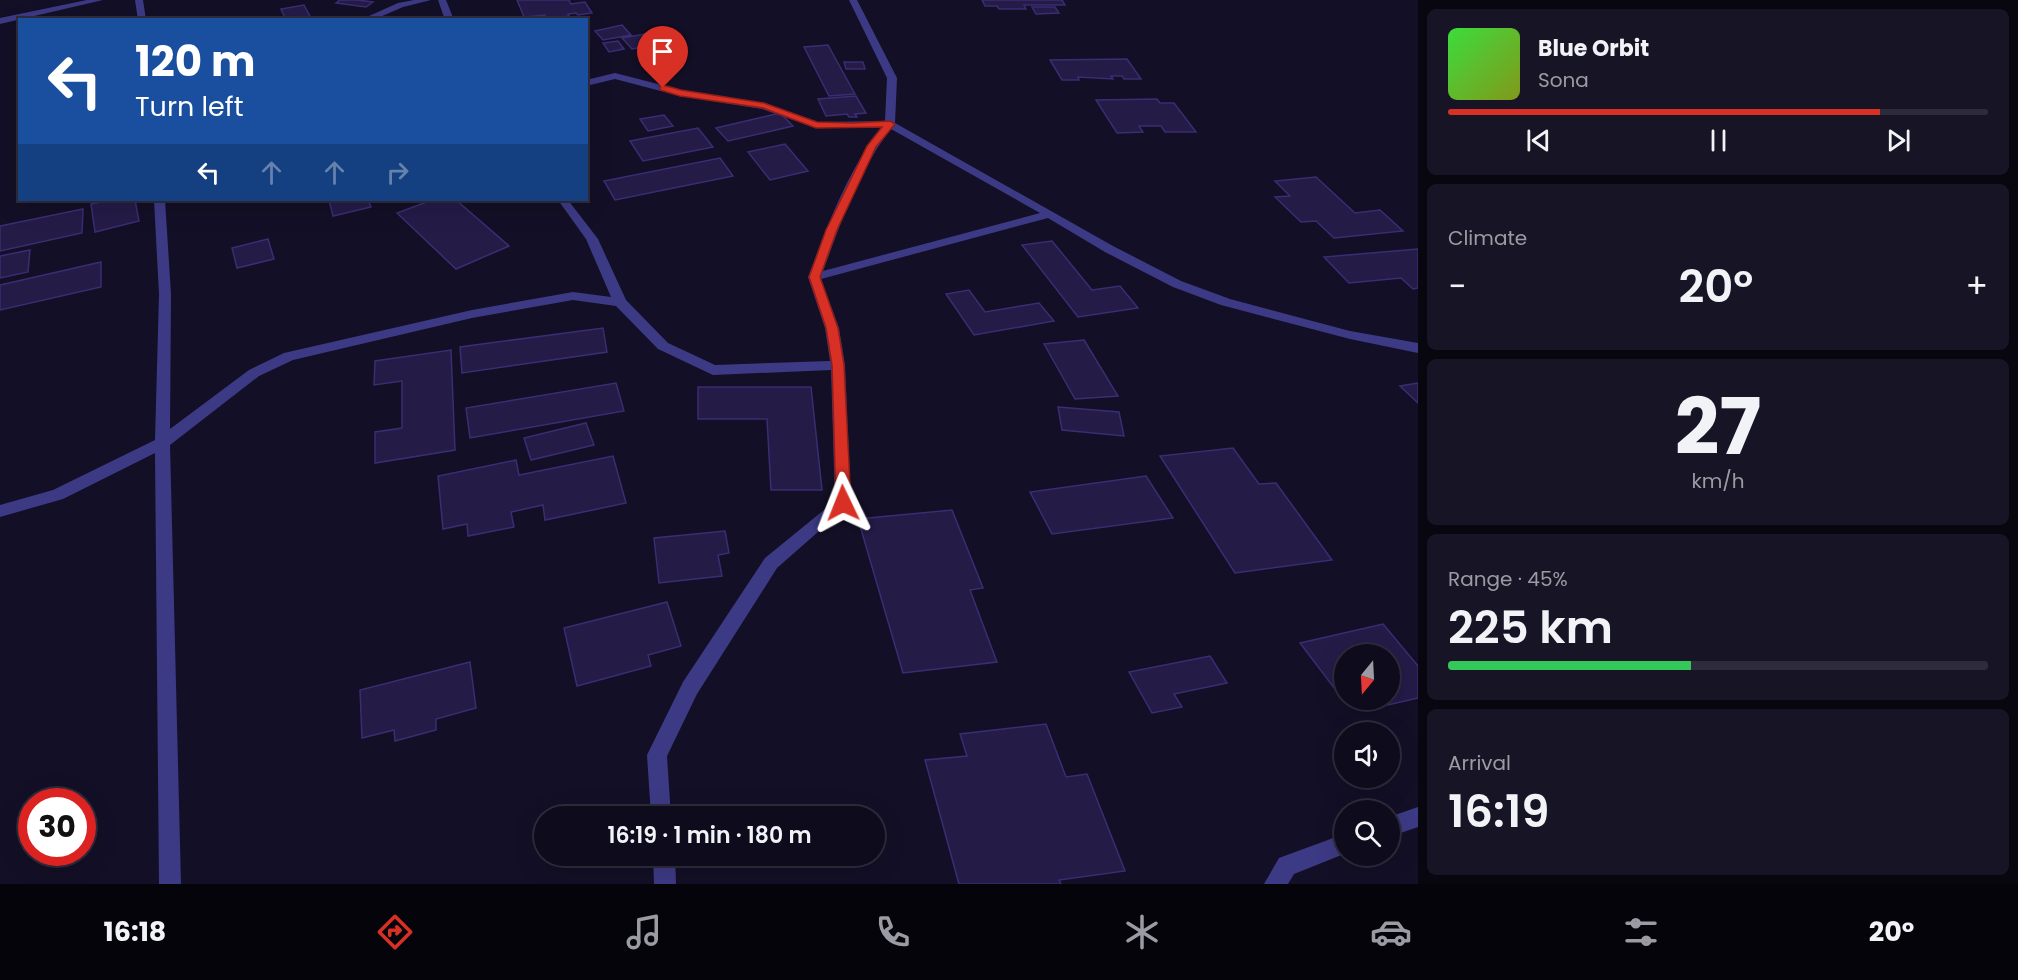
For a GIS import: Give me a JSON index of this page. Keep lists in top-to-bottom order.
{
  "north": "bottom",
  "page": {
    "turn": ["120 m", "Turn left"],
    "song": ["Blue Orbit", "Sona"],
    "tile": [
      "Climate",
      ["27", "km/h"],
      ["Range · 45%", "225 km"],
      ["Arrival", "16:19"]
    ],
    "heat": ["−", "20°", "+"],
    "limit": "30",
    "trip": "16:19 · 1 min · 180 m",
    "tabs": ["16:18", "20°"]
  }
}
